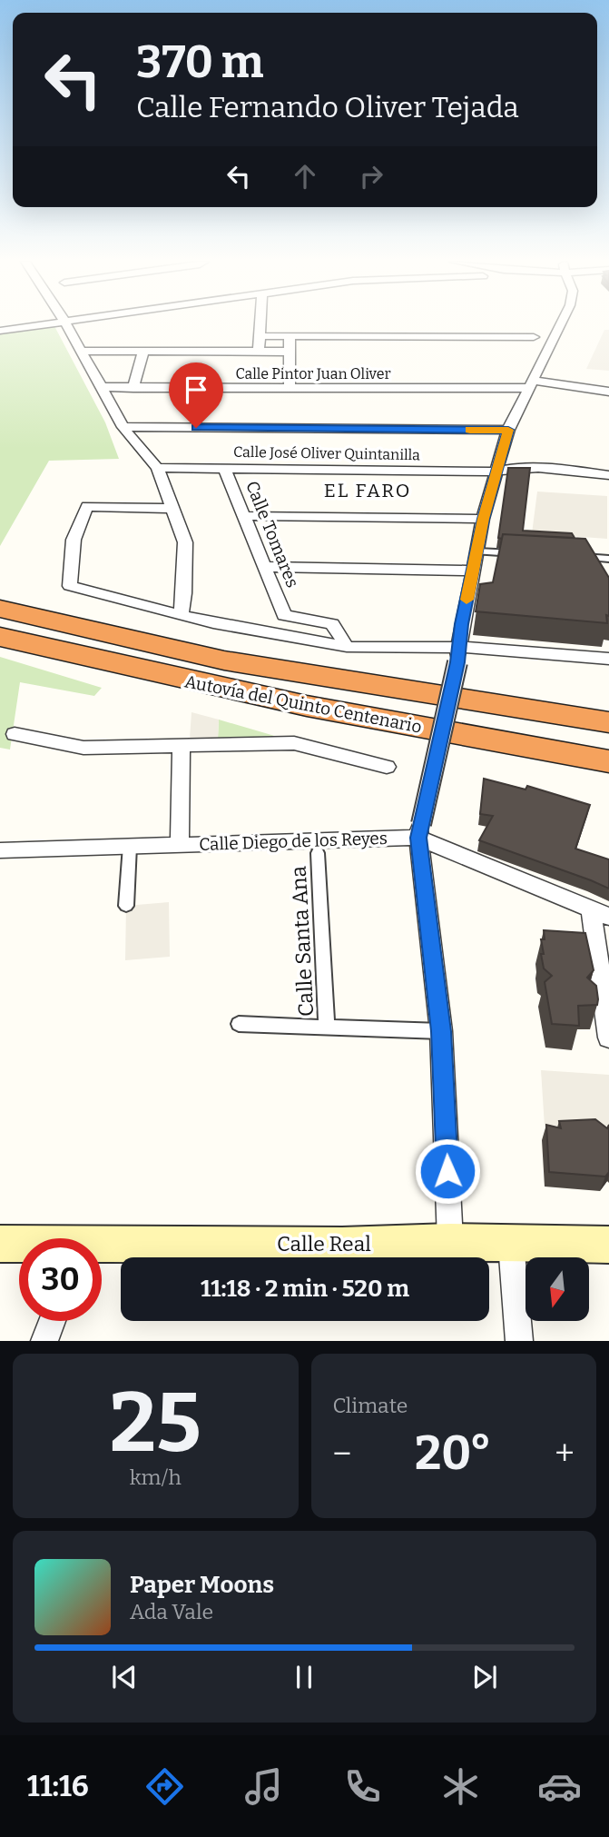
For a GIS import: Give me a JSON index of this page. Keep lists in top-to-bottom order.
{
  "streets": {
    "highway": ["Autovía del Quinto Centenario"],
    "main road": ["Calle Real"],
    "street": [
      "Calle Pintor Juan Oliver",
      "Calle José Oliver Quintanilla",
      "Calle Tomares",
      "Calle Diego de los Reyes",
      "Calle Santa Ana"
    ]
  },
  "crossings": [
    ["Calle José Oliver Quintanilla", "Calle Tomares"]
  ],
  "districts": ["EL FARO"],
  "north": "bottom",
  "page": {
    "turn": ["370 m", "Calle Fernando Oliver Tejada"],
    "limit": "30",
    "trip": "11:18 · 2 min · 520 m",
    "tile": [
      ["25", "km/h"],
      "Climate"
    ],
    "heat": ["−", "20°", "+"],
    "song": ["Paper Moons", "Ada Vale"],
    "tabs": "11:16"
  }
}
